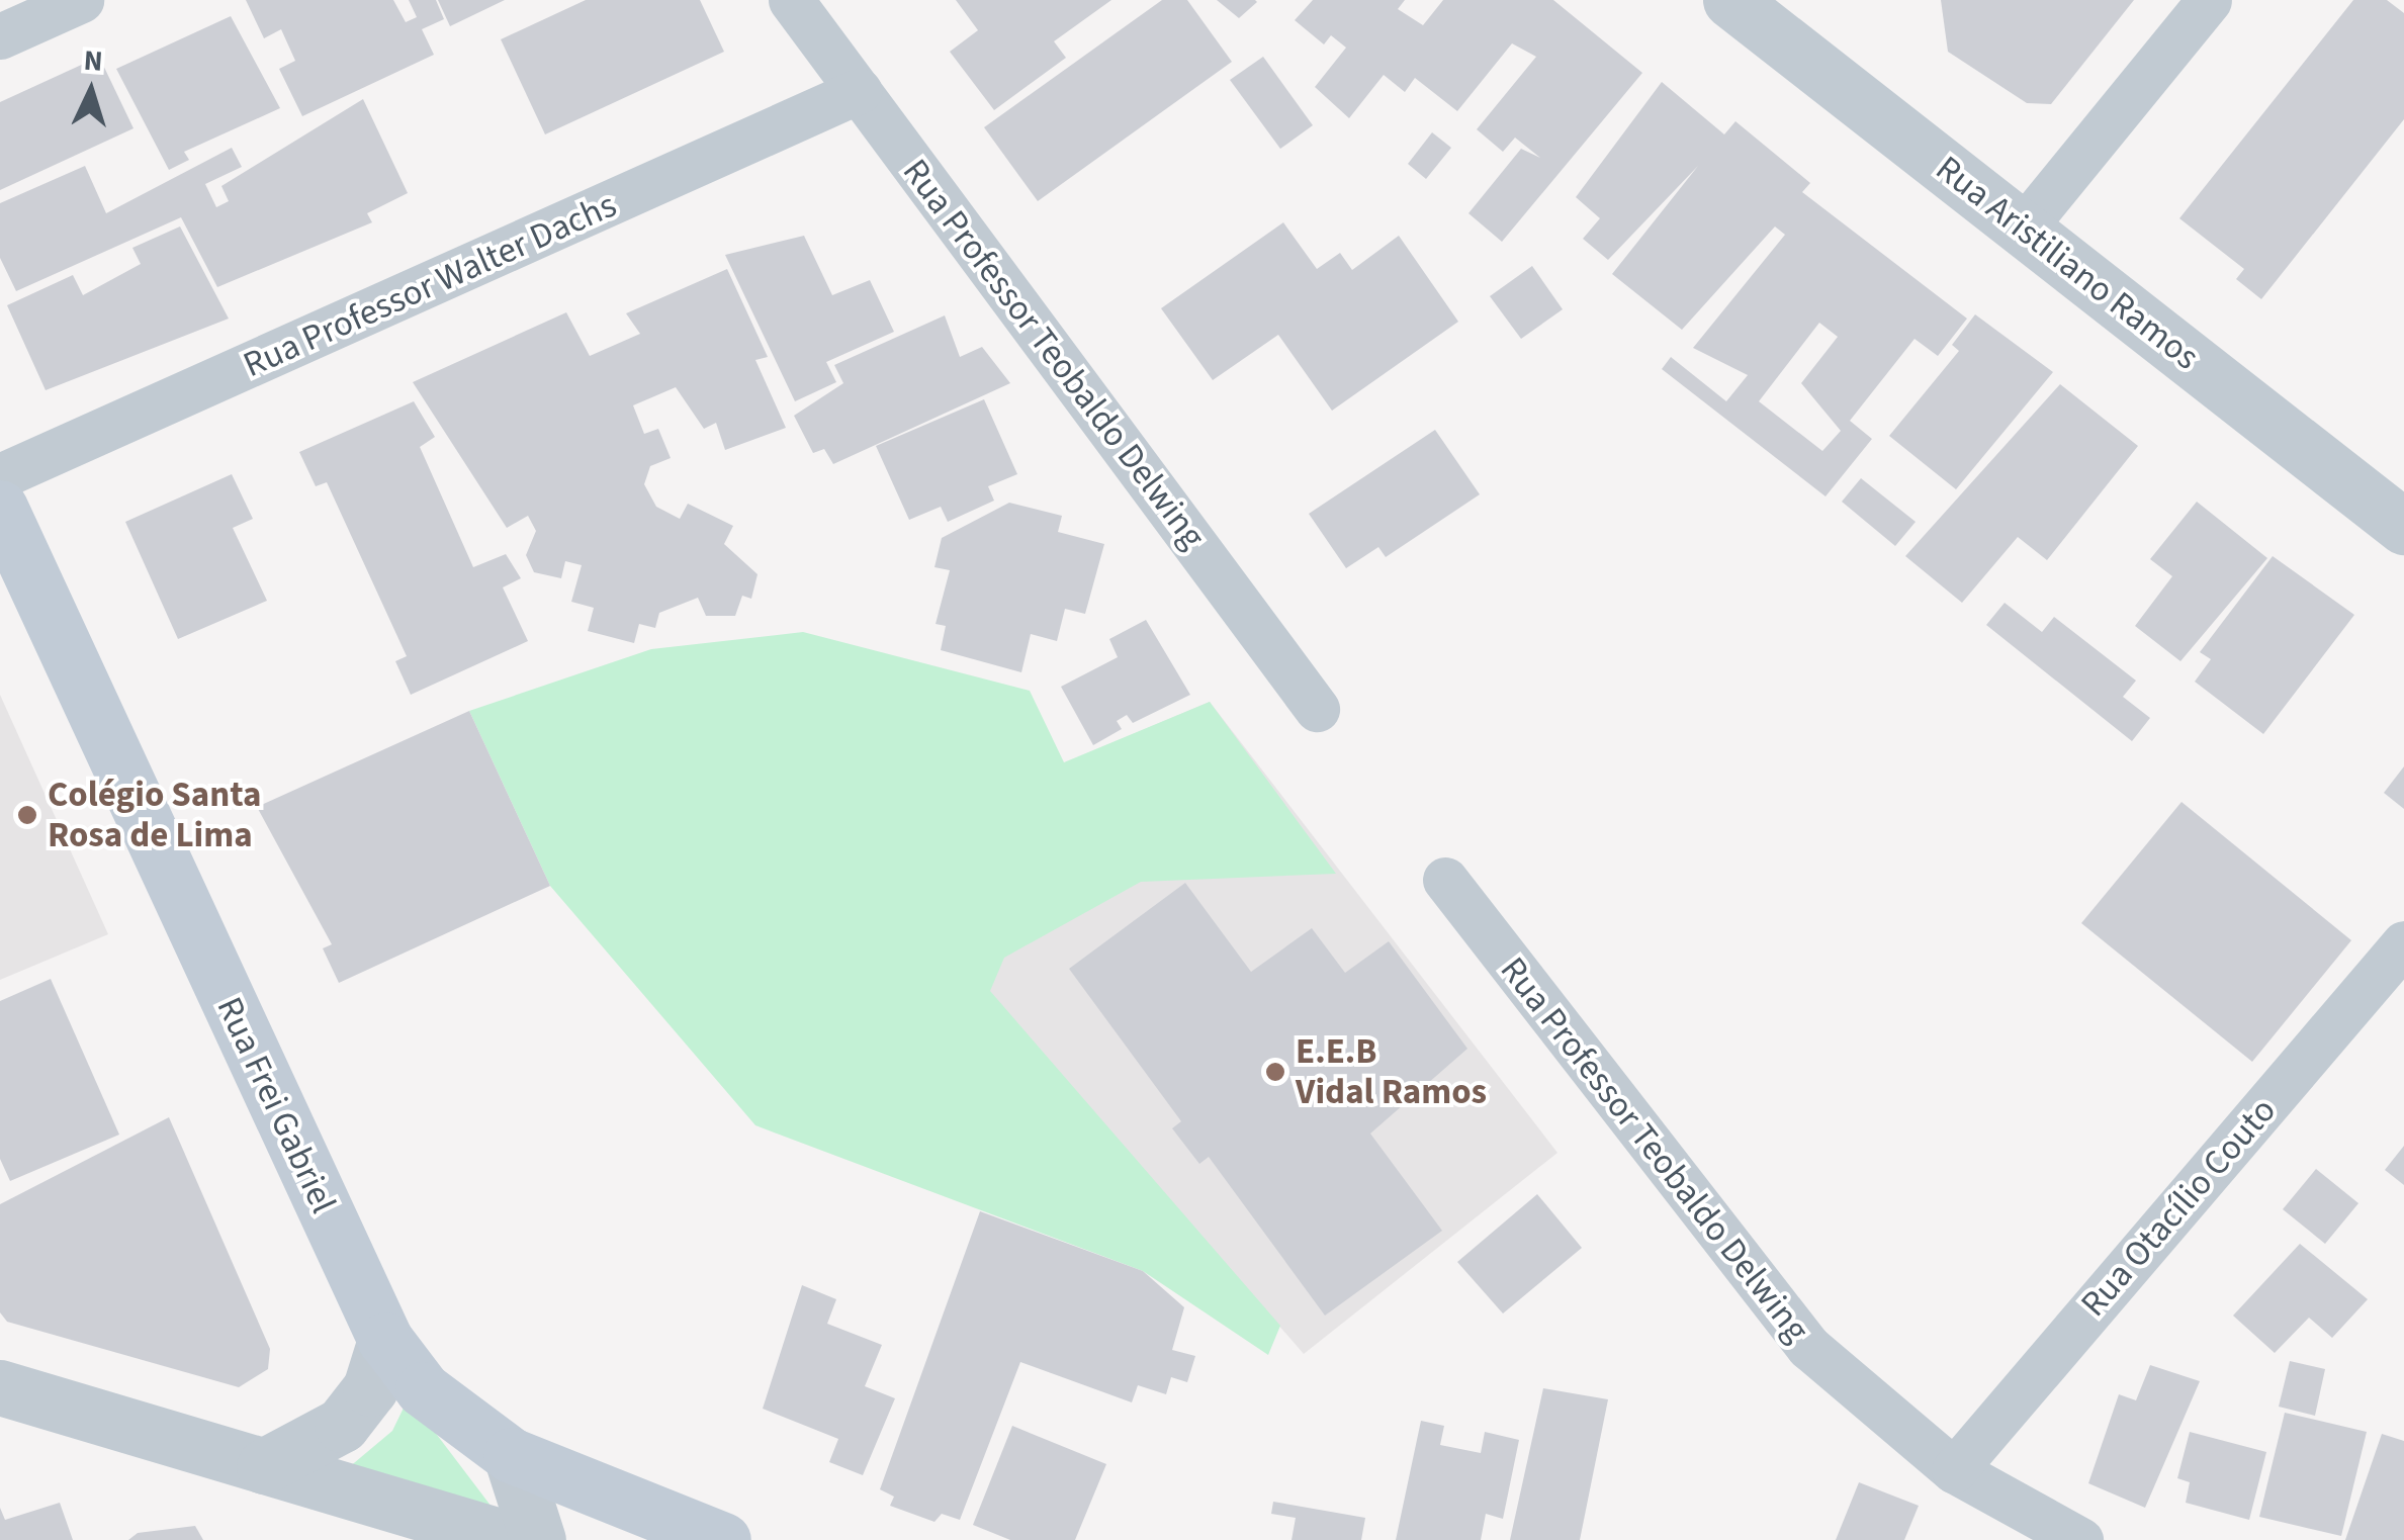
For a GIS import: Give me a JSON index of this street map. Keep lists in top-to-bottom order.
{
  "streets": {
    "main road": ["Rua Frei Gabriel"],
    "street": [
      "Rua Aristiliano Ramos",
      "Rua Professor Walter Dachs",
      "Rua Professor Teobaldo Delwing",
      "Rua Otacílio Couto"
    ]
  },
  "crossings": [
    ["Rua Professor Walter Dachs", "Rua Professor Teobaldo Delwing"],
    ["Rua Professor Teobaldo Delwing", "Rua Otacílio Couto"]
  ],
  "places": ["Colégio Santa Rosa de Lima", "E.E.B Vidal Ramos"],
  "north": "top"
}
